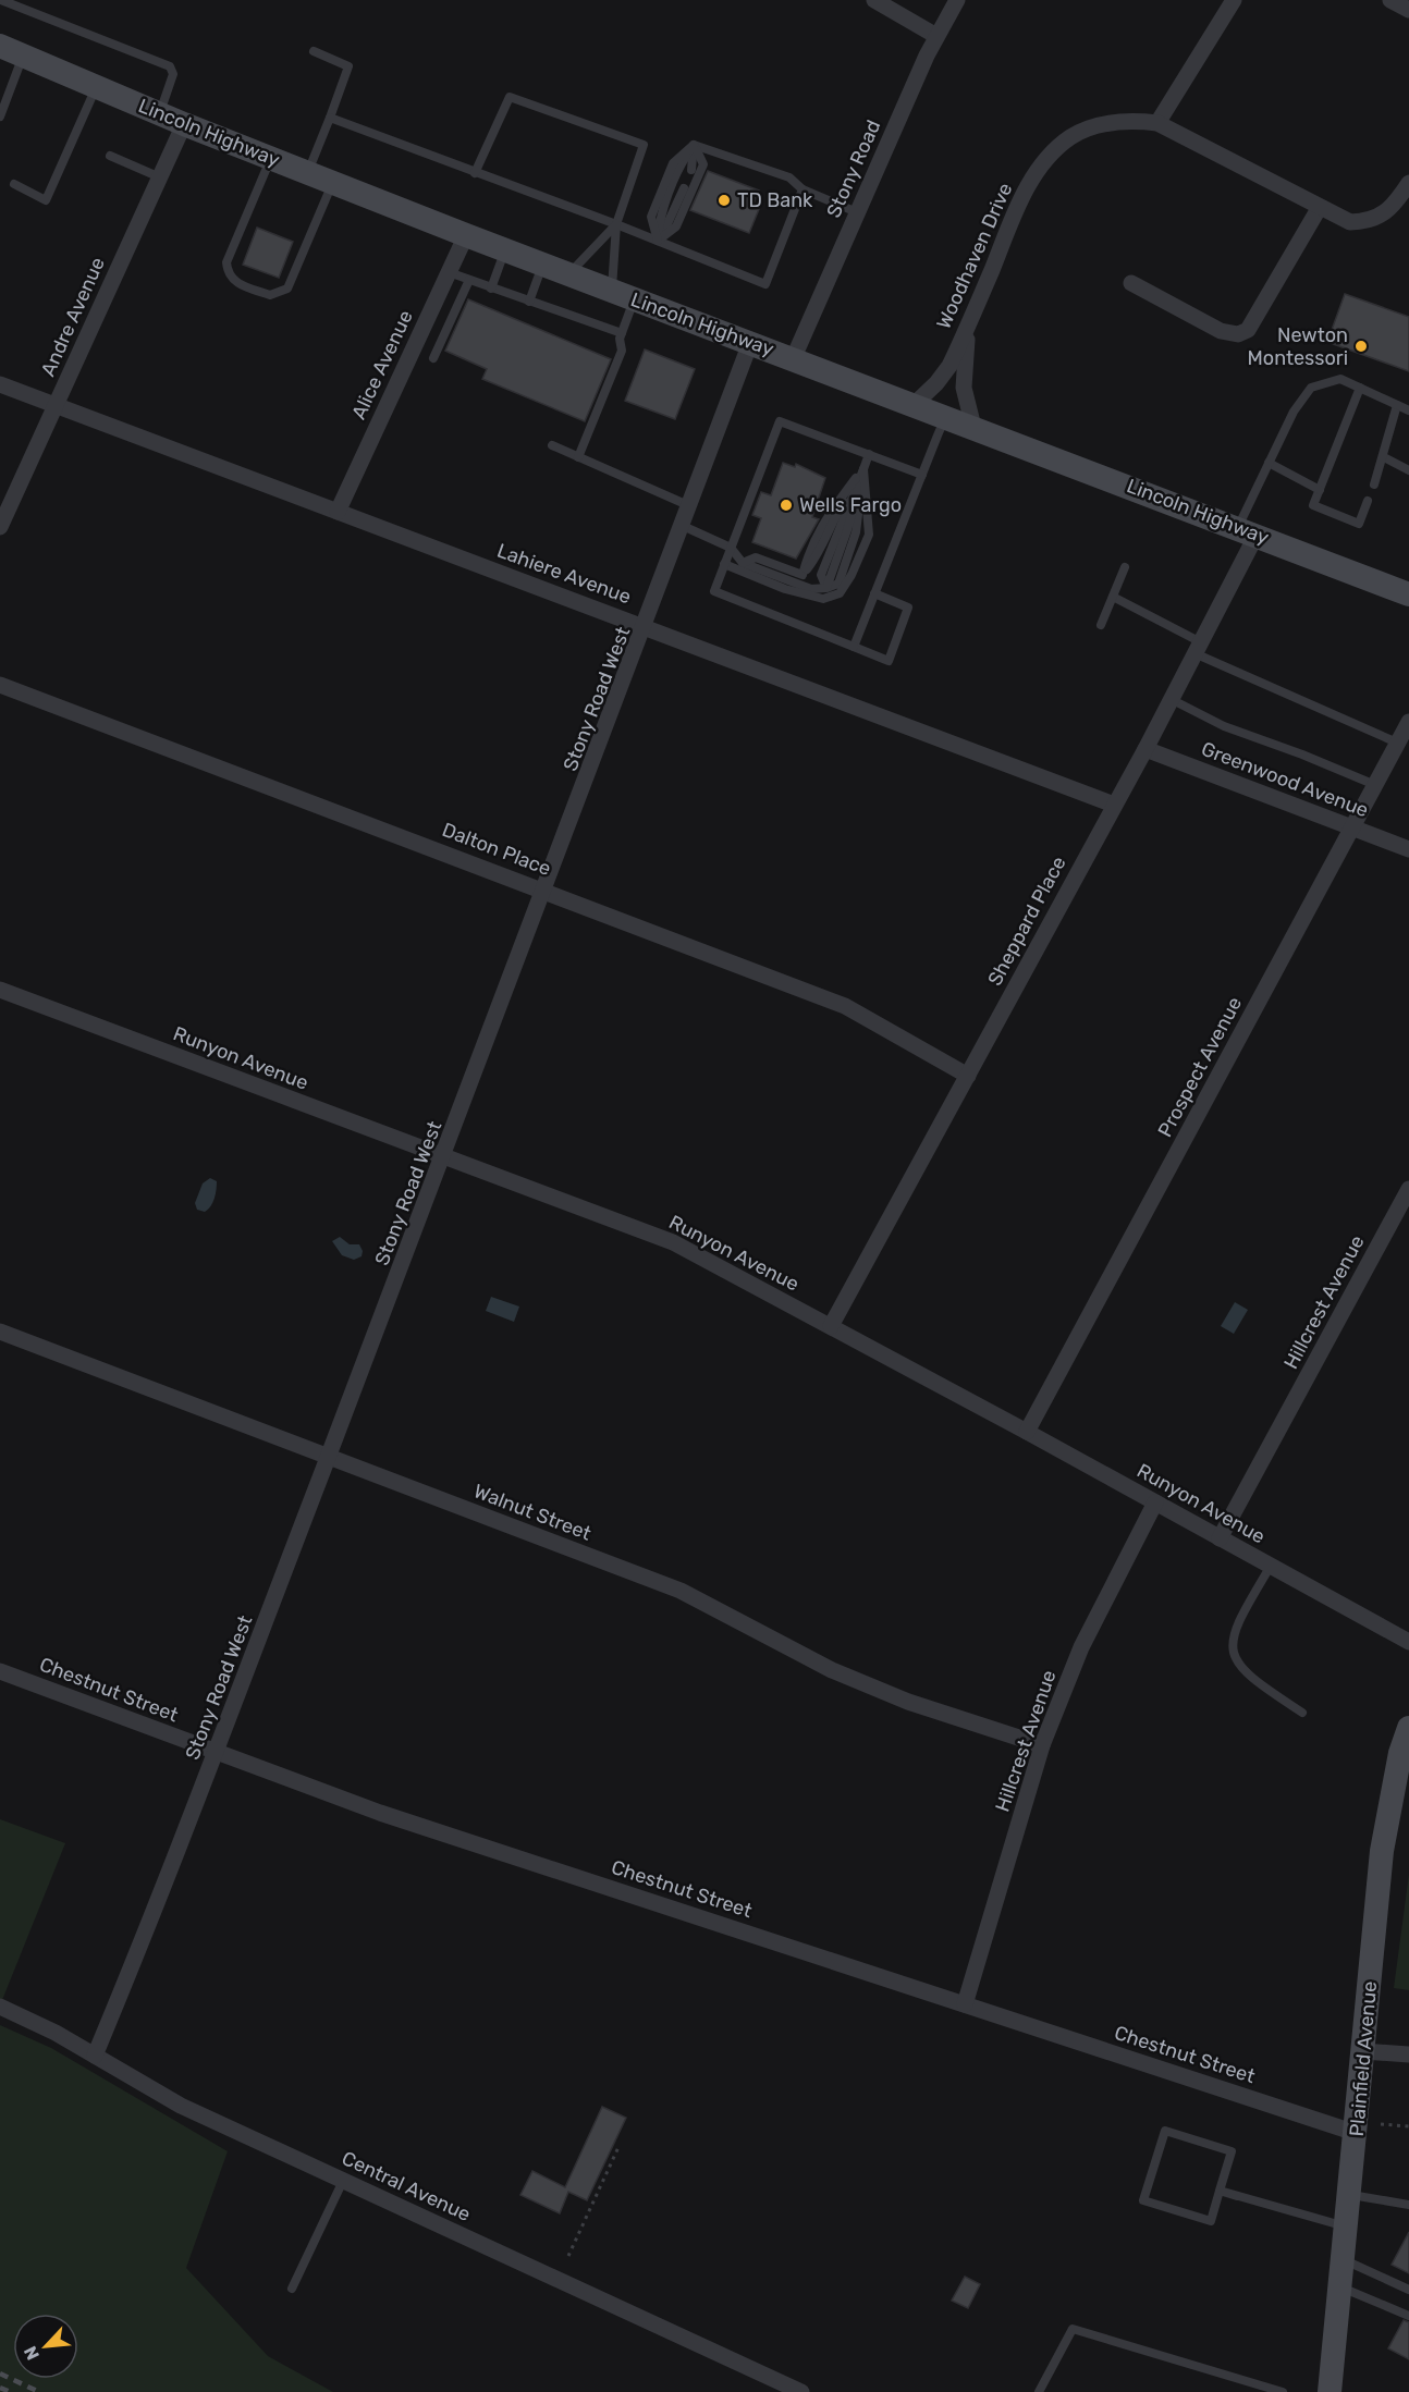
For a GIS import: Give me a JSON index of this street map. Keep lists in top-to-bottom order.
{
  "streets": {
    "main road": ["Lincoln Highway", "Plainfield Avenue"],
    "street": [
      "Stony Road",
      "Woodhaven Drive",
      "Andre Avenue",
      "Alice Avenue",
      "Lahiere Avenue",
      "Stony Road West",
      "Greenwood Avenue",
      "Dalton Place",
      "Sheppard Place",
      "Runyon Avenue",
      "Prospect Avenue",
      "Hillcrest Avenue",
      "Walnut Street",
      "Chestnut Street",
      "Central Avenue"
    ]
  },
  "crossings": [
    ["Lincoln Highway", "Stony Road"],
    ["Lincoln Highway", "Woodhaven Drive"],
    ["Lincoln Highway", "Andre Avenue"],
    ["Lincoln Highway", "Alice Avenue"],
    ["Lincoln Highway", "Stony Road West"],
    ["Lincoln Highway", "Sheppard Place"],
    ["Andre Avenue", "Lahiere Avenue"],
    ["Alice Avenue", "Lahiere Avenue"],
    ["Lahiere Avenue", "Stony Road West"],
    ["Lahiere Avenue", "Sheppard Place"],
    ["Stony Road West", "Dalton Place"],
    ["Stony Road West", "Runyon Avenue"],
    ["Stony Road West", "Walnut Street"],
    ["Stony Road West", "Chestnut Street"],
    ["Stony Road West", "Central Avenue"],
    ["Greenwood Avenue", "Sheppard Place"],
    ["Greenwood Avenue", "Prospect Avenue"],
    ["Dalton Place", "Sheppard Place"],
    ["Sheppard Place", "Runyon Avenue"],
    ["Runyon Avenue", "Prospect Avenue"],
    ["Runyon Avenue", "Hillcrest Avenue"],
    ["Hillcrest Avenue", "Walnut Street"],
    ["Hillcrest Avenue", "Chestnut Street"],
    ["Chestnut Street", "Plainfield Avenue"]
  ],
  "places": ["TD Bank", "Newton Montessori", "Wells Fargo"],
  "north": "bottom left"
}
